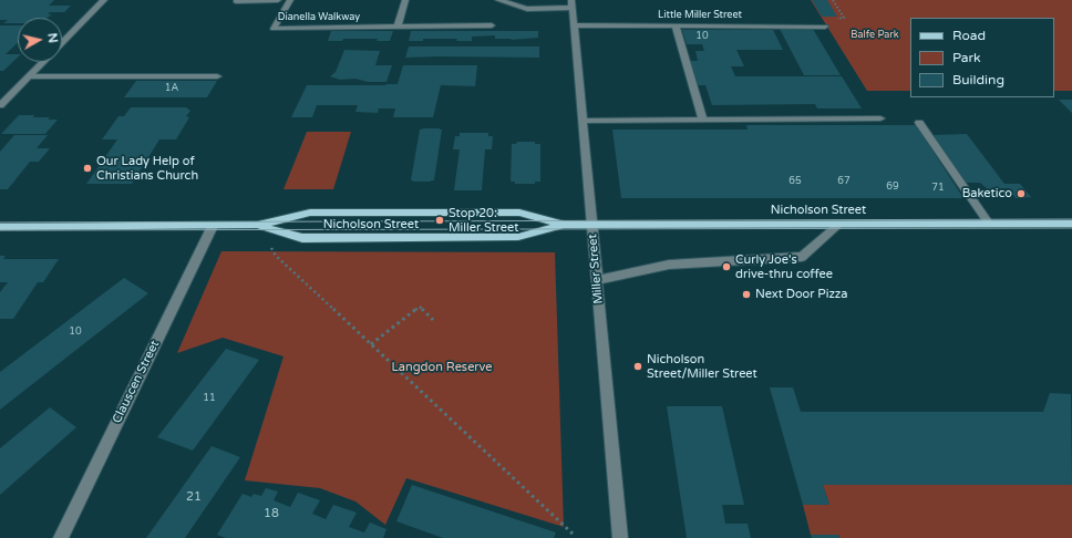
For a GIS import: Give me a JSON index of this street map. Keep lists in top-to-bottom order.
{
  "streets": {
    "main road": ["Nicholson Street"],
    "street": [
      "Little Miller Street",
      "Dianella Walkway",
      "Miller Street",
      "Clauscen Street"
    ]
  },
  "crossings": [
    ["Little Miller Street", "Miller Street"],
    ["Nicholson Street", "Miller Street"],
    ["Nicholson Street", "Clauscen Street"]
  ],
  "parks": ["Balfe Park", "Langdon Reserve"],
  "places": [
    "Our Lady Help of Christians Church",
    "Baketico",
    "Stop 20: Miller Street",
    "Curly Joe's drive-thru coffee",
    "Next Door Pizza",
    "Nicholson Street/Miller Street"
  ],
  "house_numbers": [
    "10",
    "1A",
    "65",
    "67",
    "69",
    "71",
    "10",
    "11",
    "21",
    "18"
  ],
  "legend": ["Road", "Park", "Building"],
  "north": "right"
}
